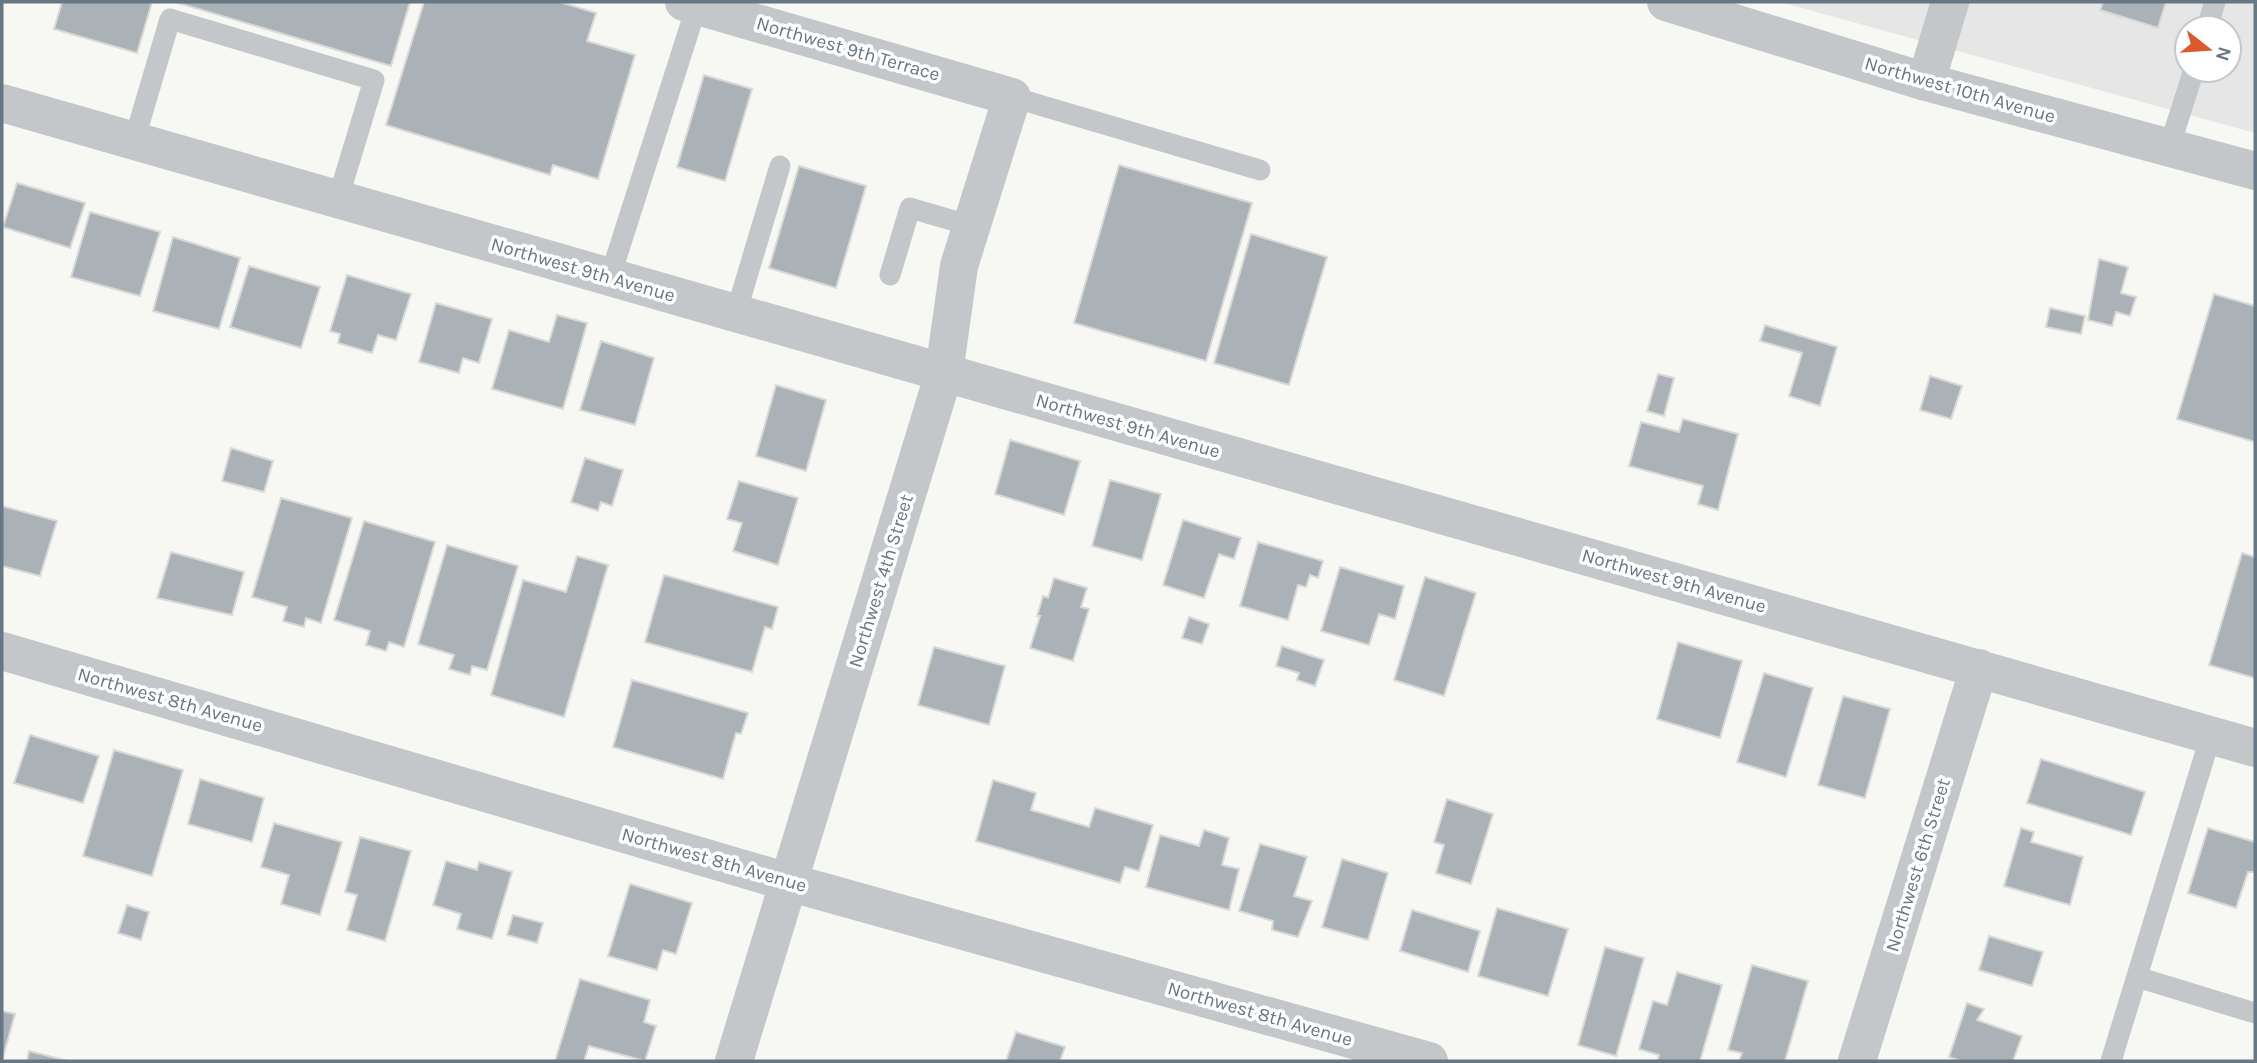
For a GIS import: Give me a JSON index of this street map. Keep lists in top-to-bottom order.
{
  "streets": {
    "street": [
      "Northwest 9th Terrace",
      "Northwest 10th Avenue",
      "Northwest 9th Avenue",
      "Northwest 4th Street",
      "Northwest 8th Avenue",
      "Northwest 6th Street"
    ]
  },
  "crossings": [
    ["Northwest 9th Terrace", "Northwest 4th Street"],
    ["Northwest 9th Avenue", "Northwest 4th Street"],
    ["Northwest 9th Avenue", "Northwest 6th Street"],
    ["Northwest 4th Street", "Northwest 8th Avenue"]
  ],
  "north": "right"
}
